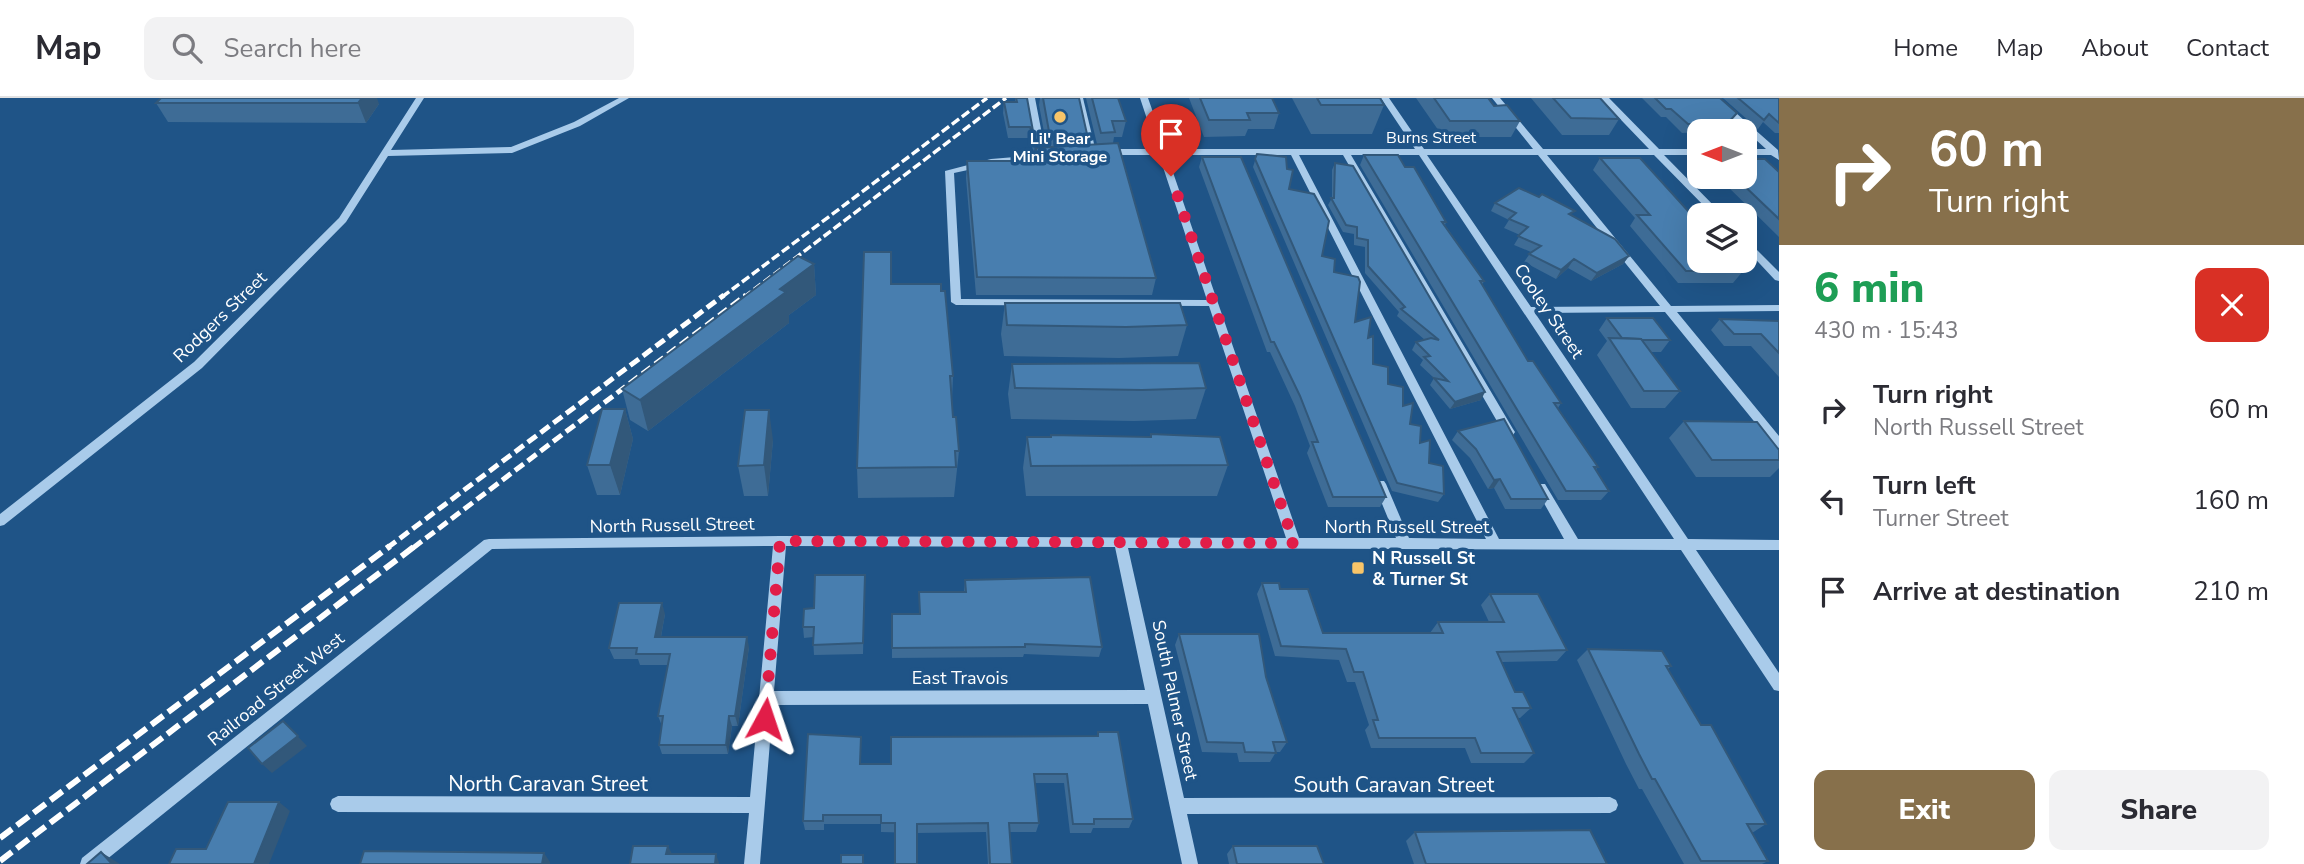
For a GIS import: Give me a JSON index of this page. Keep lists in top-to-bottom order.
{
  "streets": {
    "street": [
      "Burns Street",
      "Cooley Street",
      "Rodgers Street",
      "North Russell Street",
      "East Travois",
      "Railroad Street West",
      "South Palmer Street",
      "North Caravan Street",
      "South Caravan Street"
    ]
  },
  "crossings": [
    ["Burns Street", "Cooley Street"],
    ["Cooley Street", "North Russell Street"],
    ["North Russell Street", "Railroad Street West"],
    ["North Russell Street", "South Palmer Street"],
    ["East Travois", "South Palmer Street"],
    ["South Palmer Street", "South Caravan Street"]
  ],
  "places": {
    "other": ["Lil' Bear Mini Storage"],
    "transit": ["N Russell St & Turner St"]
  },
  "north": "left",
  "page": {
    "header": "Map",
    "search": "Search here",
    "nav": [
      "Home",
      "Map",
      "About",
      "Contact"
    ],
    "turn": ["60 m", "Turn right"],
    "heading": ["6 min", "430 m · 15:43"],
    "list": [
      {
        "name": "Turn right",
        "note": "North Russell Street",
        "value": "60 m"
      },
      {
        "name": "Turn left",
        "note": "Turner Street",
        "value": "160 m"
      },
      {
        "name": "Arrive at destination",
        "value": "210 m"
      }
    ],
    "buttons": ["Exit", "Share"]
  }
}
